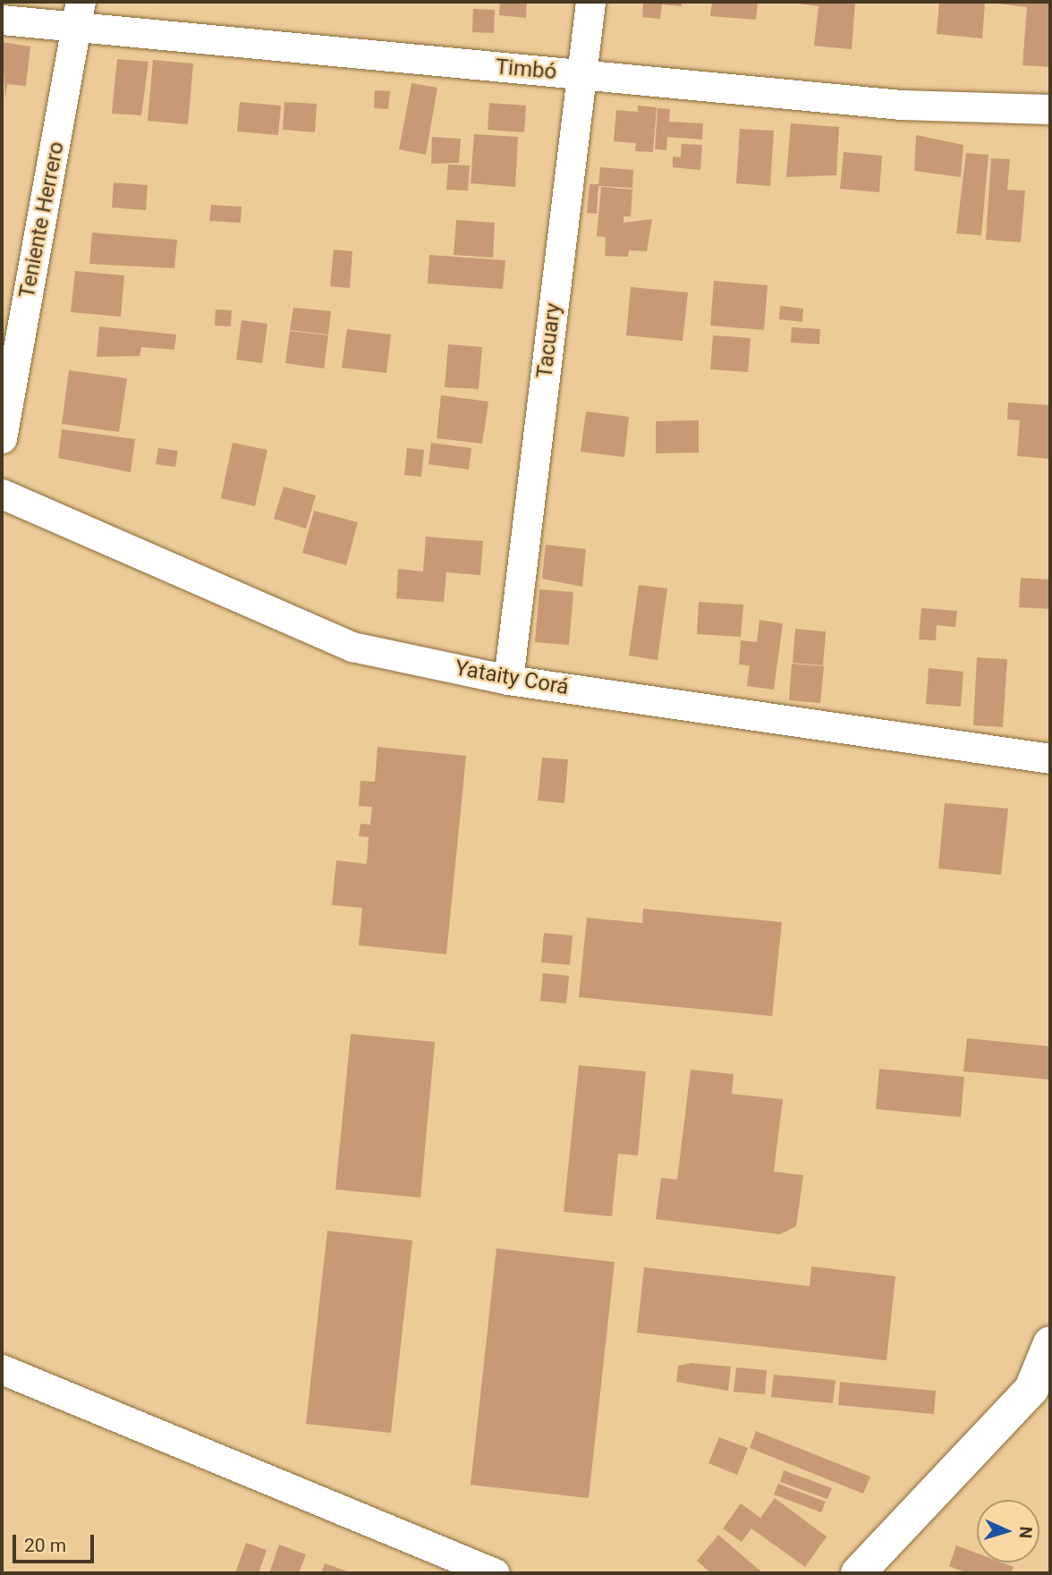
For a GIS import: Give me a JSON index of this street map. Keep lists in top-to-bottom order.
{
  "streets": {
    "street": [
      "Timbó",
      "Teniente Herrero",
      "Tacuary",
      "Yataity Corá"
    ]
  },
  "crossings": [
    ["Timbó", "Teniente Herrero"],
    ["Timbó", "Tacuary"],
    ["Tacuary", "Yataity Corá"]
  ],
  "scale_bar": "20 m",
  "north": "right"
}
